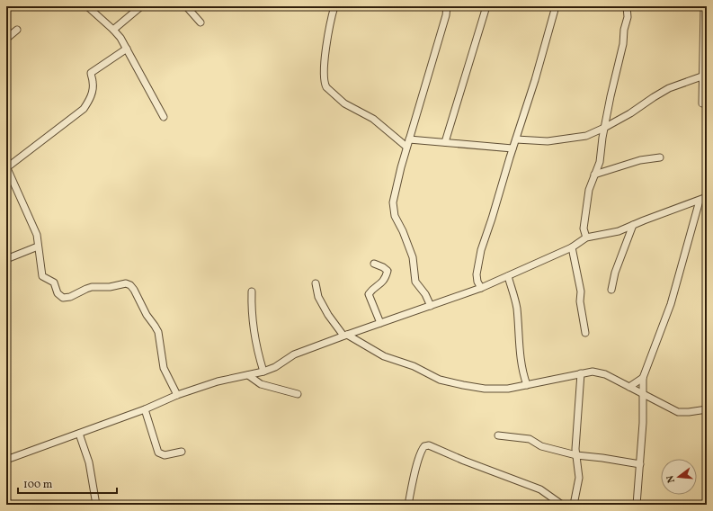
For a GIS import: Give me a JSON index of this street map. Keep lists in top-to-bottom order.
{
  "scale_bar": "100 m",
  "north": "left"
}
